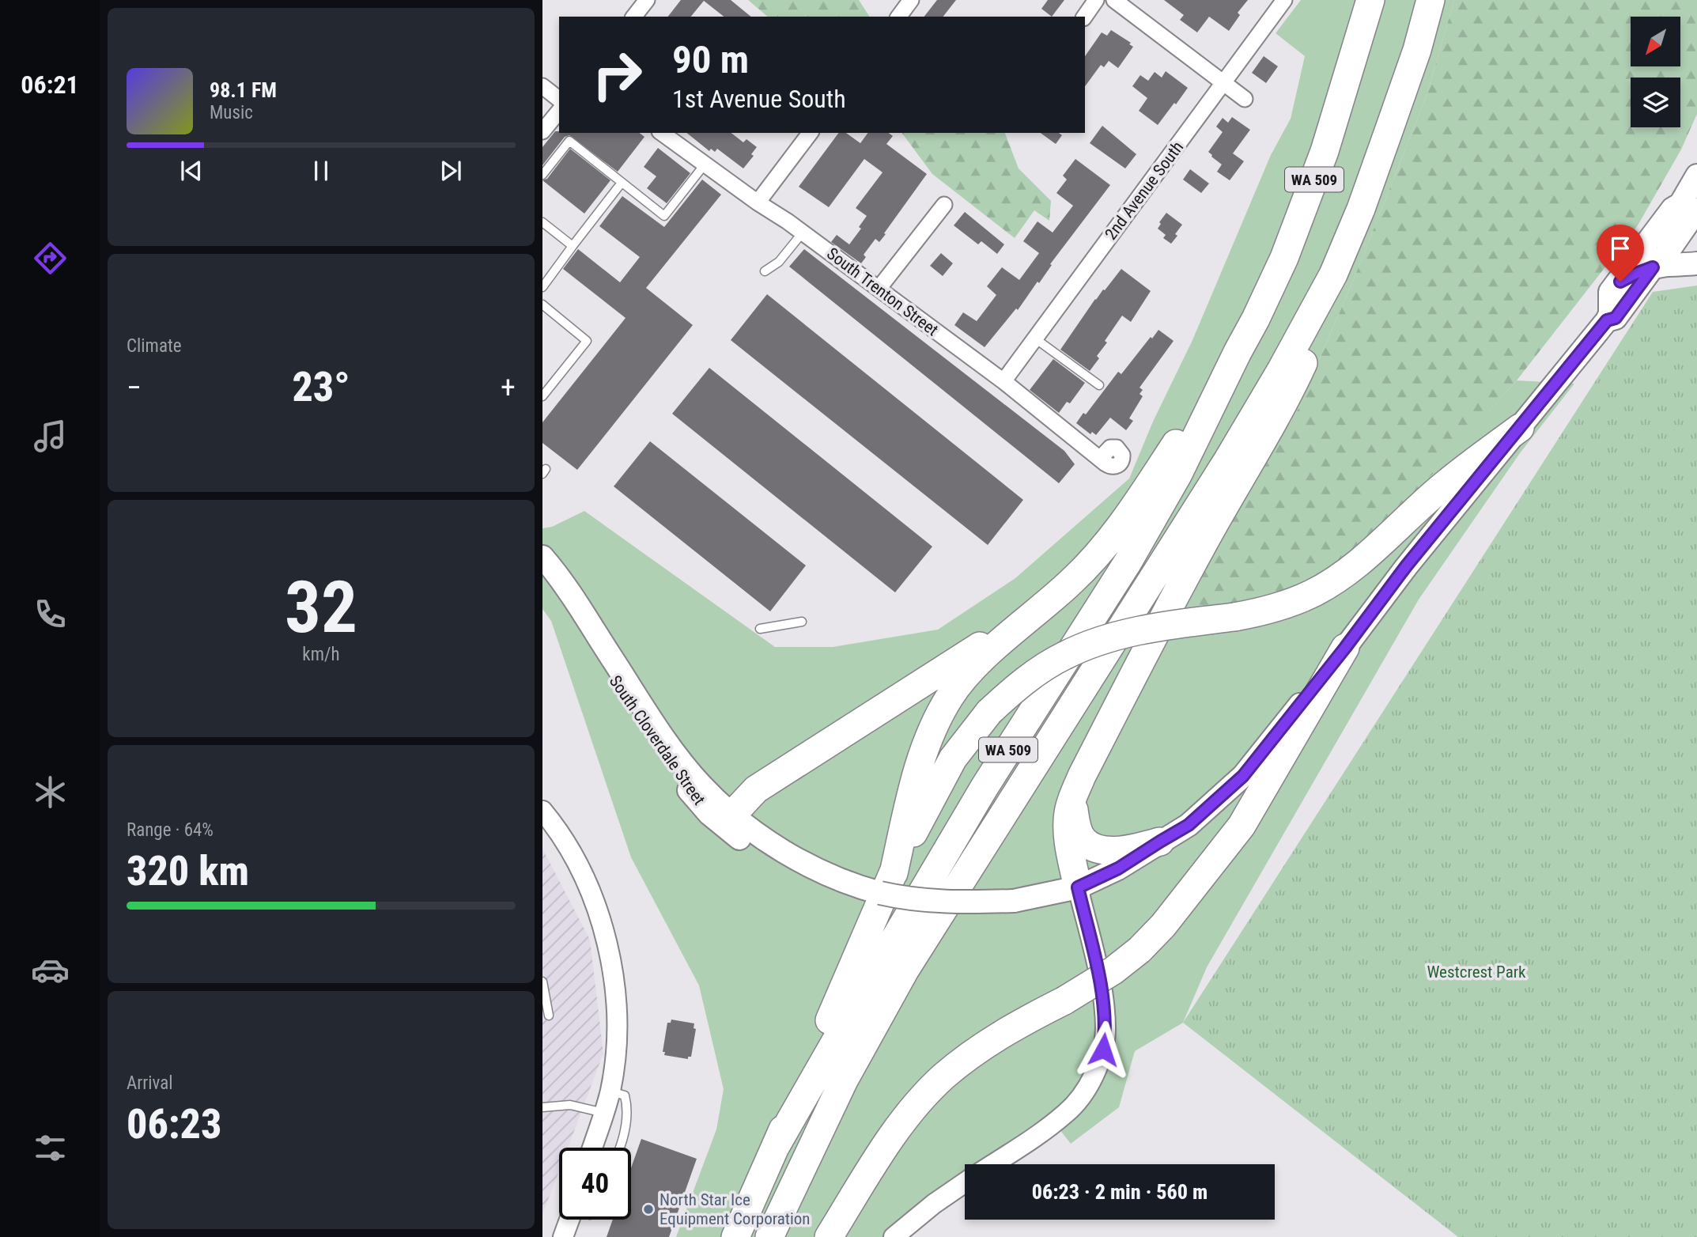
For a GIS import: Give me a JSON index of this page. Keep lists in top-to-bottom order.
{
  "streets": {
    "highway": ["WA 509"],
    "main road": ["South Cloverdale Street"],
    "street": ["2nd Avenue South", "South Trenton Street"]
  },
  "crossings": [
    ["2nd Avenue South", "South Trenton Street"]
  ],
  "parks": ["Westcrest Park"],
  "places": ["North Star Ice Equipment Corporation"],
  "north": "bottom left",
  "page": {
    "tabs": "06:21",
    "turn": ["90 m", "1st Avenue South"],
    "song": ["98.1 FM", "Music"],
    "tile": [
      "Climate",
      ["32", "km/h"],
      ["Range · 64%", "320 km"],
      ["Arrival", "06:23"]
    ],
    "heat": ["−", "23°", "+"],
    "limit": "40",
    "trip": "06:23 · 2 min · 560 m"
  }
}
